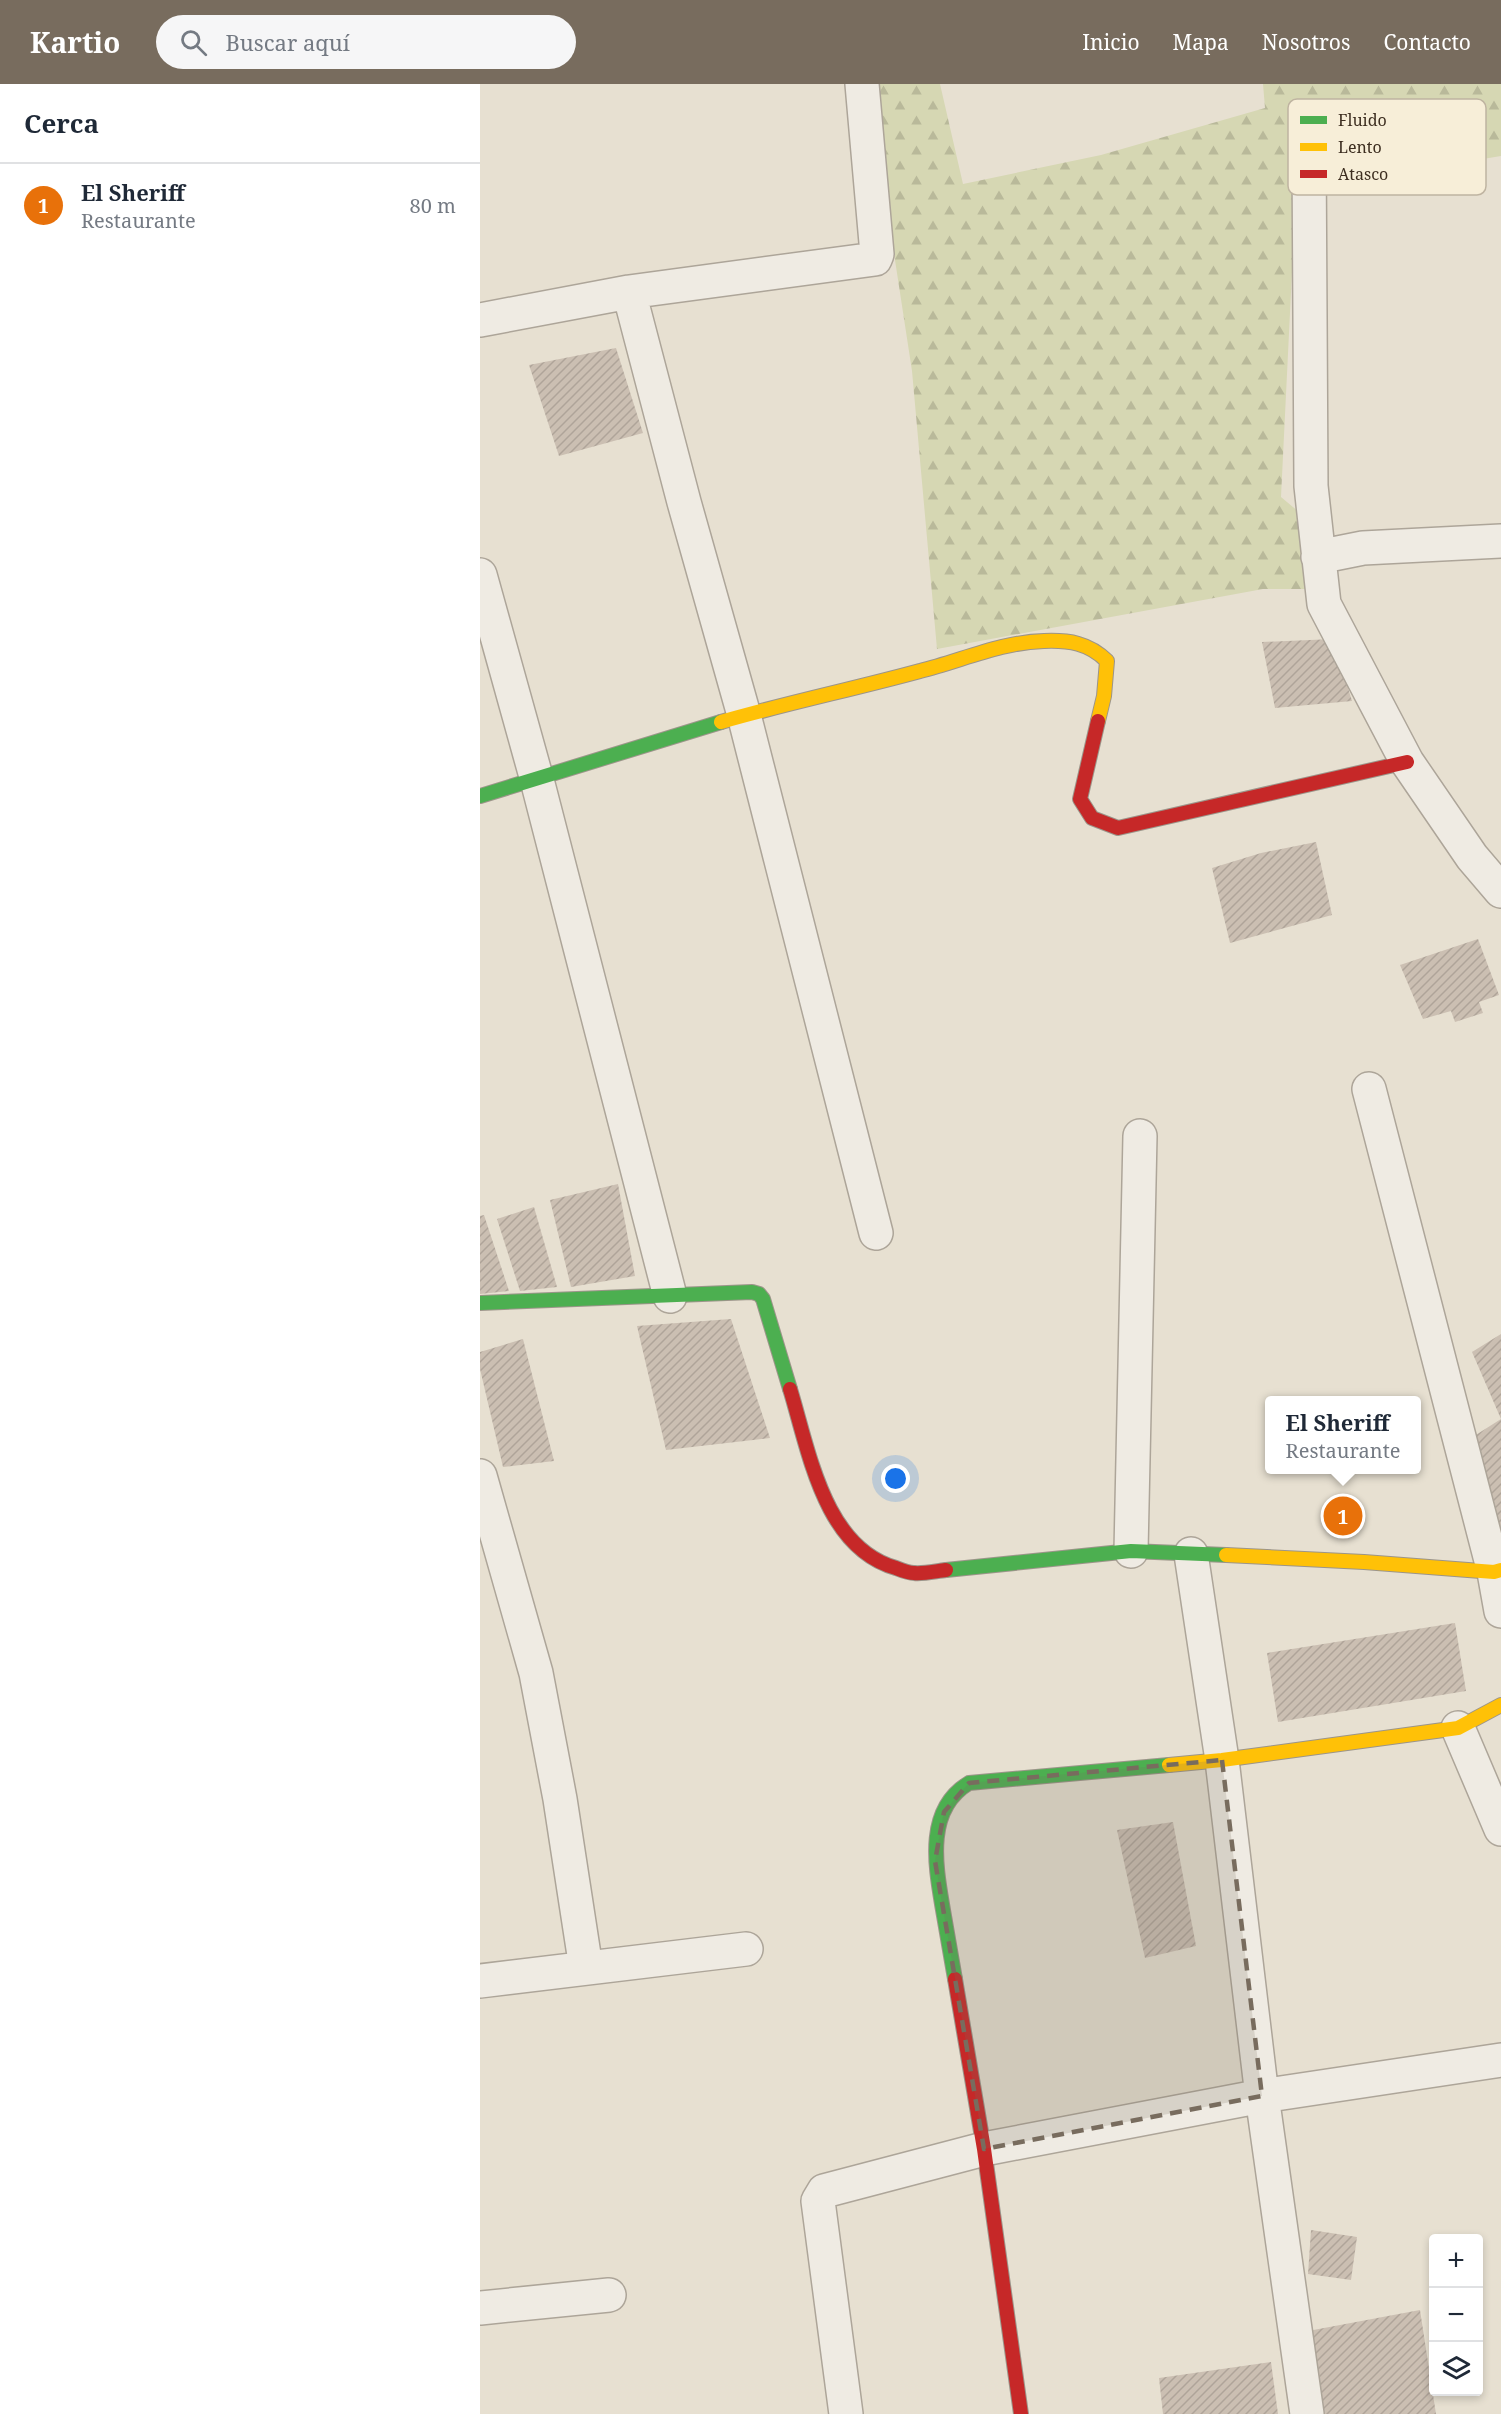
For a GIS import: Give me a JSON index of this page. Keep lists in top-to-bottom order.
{
  "legend": ["Fluido", "Lento", "Atasco"],
  "page": {
    "header": "Kartio",
    "search": "Buscar aquí",
    "nav": [
      "Inicio",
      "Mapa",
      "Nosotros",
      "Contacto"
    ],
    "heading": "Cerca",
    "list": [
      {
        "mark": "1",
        "name": "El Sheriff",
        "note": "Restaurante",
        "value": "80 m"
      }
    ],
    "popup": ["El Sheriff", "Restaurante"],
    "pins": "1",
    "map_buttons": ["+", "−"]
  }
}
